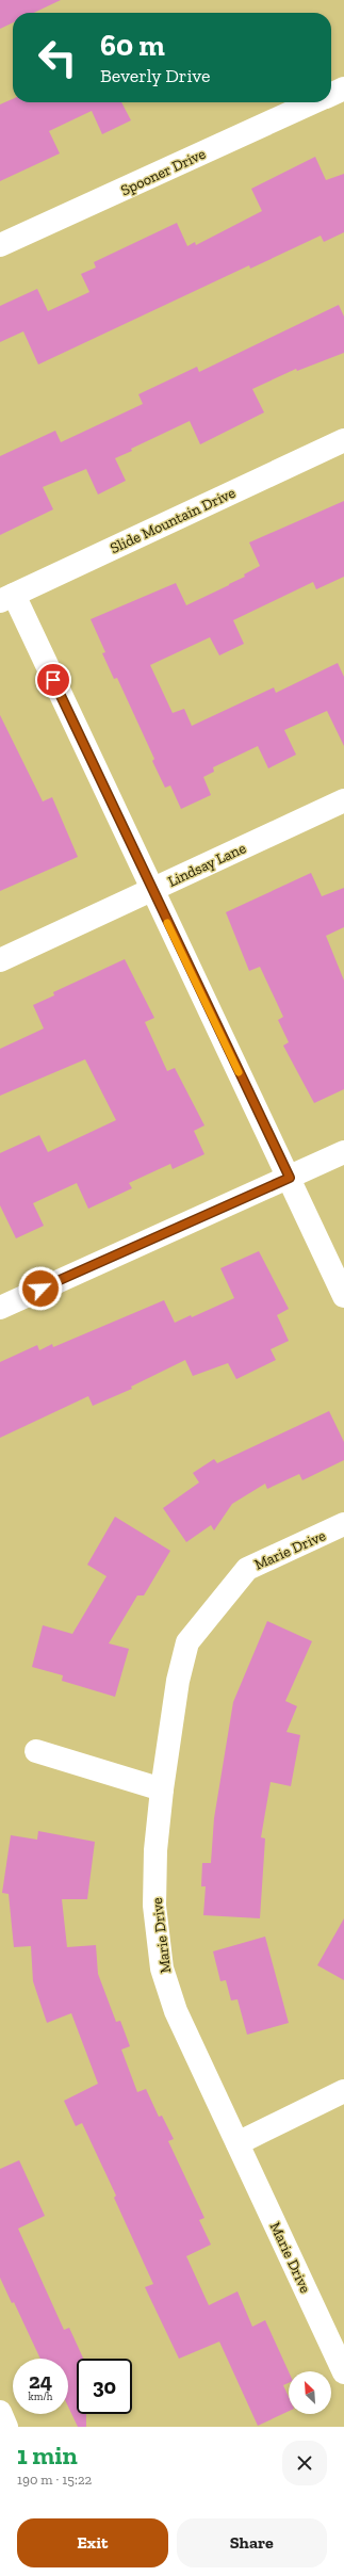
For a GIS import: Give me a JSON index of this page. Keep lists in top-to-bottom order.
{
  "streets": {
    "street": [
      "Spooner Drive",
      "Slide Mountain Drive",
      "Lindsay Lane",
      "Marie Drive"
    ]
  },
  "north": "top left",
  "page": {
    "turn": ["60 m", "Beverly Drive"],
    "speed": "24 km/h",
    "limit": "30",
    "heading": ["1 min", "190 m · 15:22"],
    "buttons": ["Exit", "Share"]
  }
}
